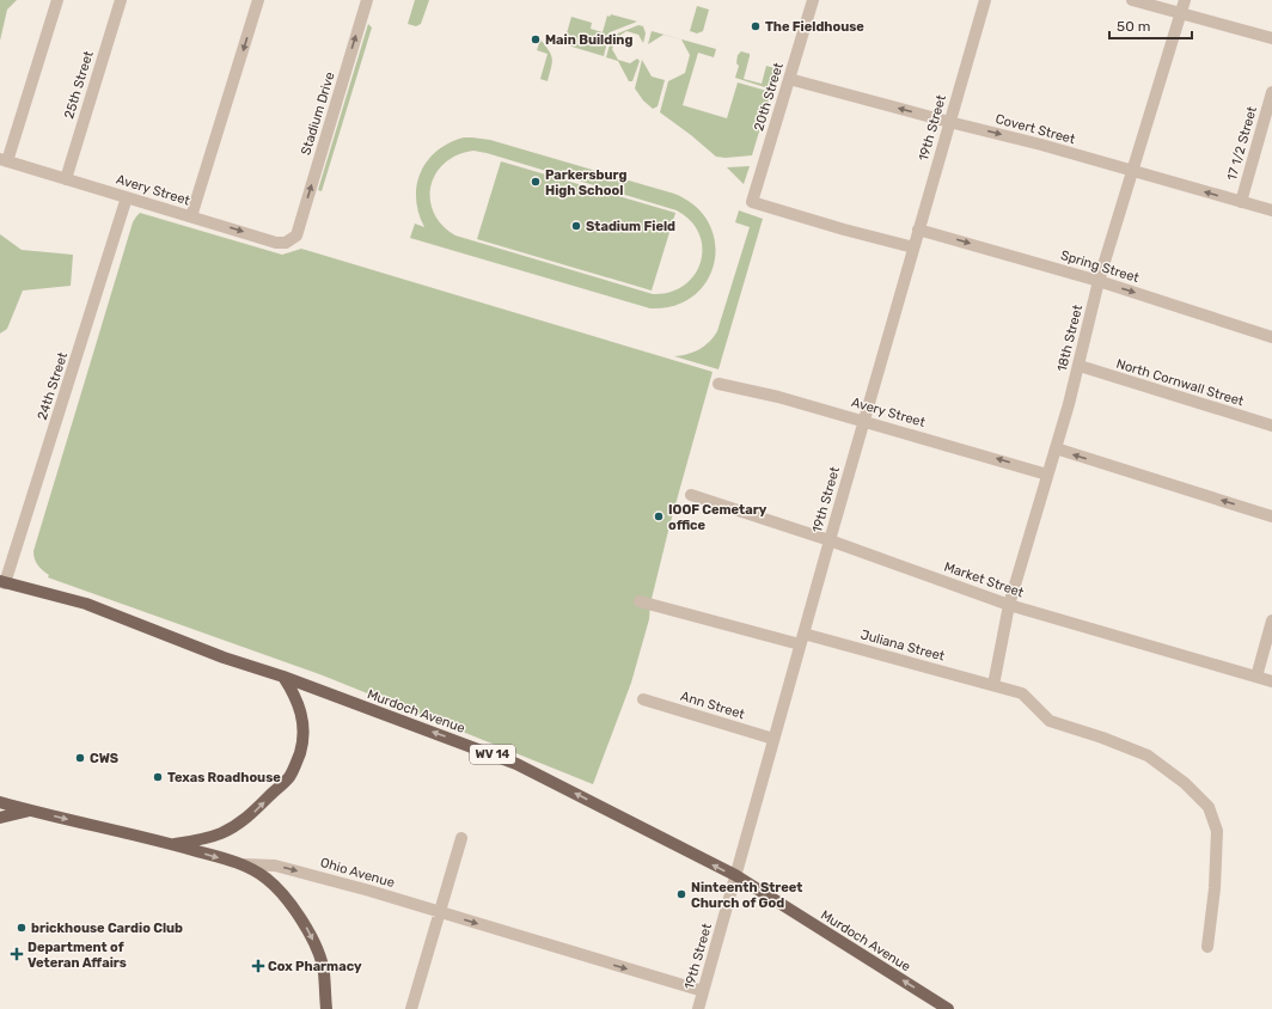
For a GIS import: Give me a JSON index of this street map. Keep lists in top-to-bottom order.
{
  "streets": {
    "main road": ["Murdoch Avenue", "WV 14", "Ohio Avenue"],
    "street": [
      "25th Street",
      "20th Street",
      "Stadium Drive",
      "19th Street",
      "Covert Street",
      "17 1/2 Street",
      "Avery Street",
      "Spring Street",
      "18th Street",
      "North Cornwall Street",
      "24th Street",
      "Market Street",
      "Juliana Street",
      "Ann Street"
    ]
  },
  "crossings": [
    ["25th Street", "Avery Street"],
    ["20th Street", "19th Street"],
    ["20th Street", "Covert Street"],
    ["Stadium Drive", "Avery Street"],
    ["19th Street", "Covert Street"],
    ["19th Street", "Avery Street"],
    ["19th Street", "Spring Street"],
    ["19th Street", "Market Street"],
    ["19th Street", "Juliana Street"],
    ["19th Street", "Ann Street"],
    ["19th Street", "Murdoch Avenue"],
    ["19th Street", "Ohio Avenue"],
    ["Covert Street", "17 1/2 Street"],
    ["Covert Street", "18th Street"],
    ["Avery Street", "18th Street"],
    ["Avery Street", "24th Street"],
    ["Spring Street", "18th Street"],
    ["18th Street", "North Cornwall Street"],
    ["18th Street", "Market Street"],
    ["18th Street", "Juliana Street"],
    ["24th Street", "Murdoch Avenue"]
  ],
  "one_way": ["Spring Street", "Murdoch Avenue", "Ohio Avenue"],
  "places": {
    "other": [
      "The Fieldhouse",
      "Main Building",
      "Parkersburg High School",
      "Stadium Field",
      "IOOF Cemetary office",
      "CWS",
      "Texas Roadhouse",
      "Ninteenth Street Church of God",
      "brickhouse Cardio Club"
    ],
    "health": ["Department of Veteran Affairs", "Cox Pharmacy"]
  },
  "scale_bar": "50 m"
}
